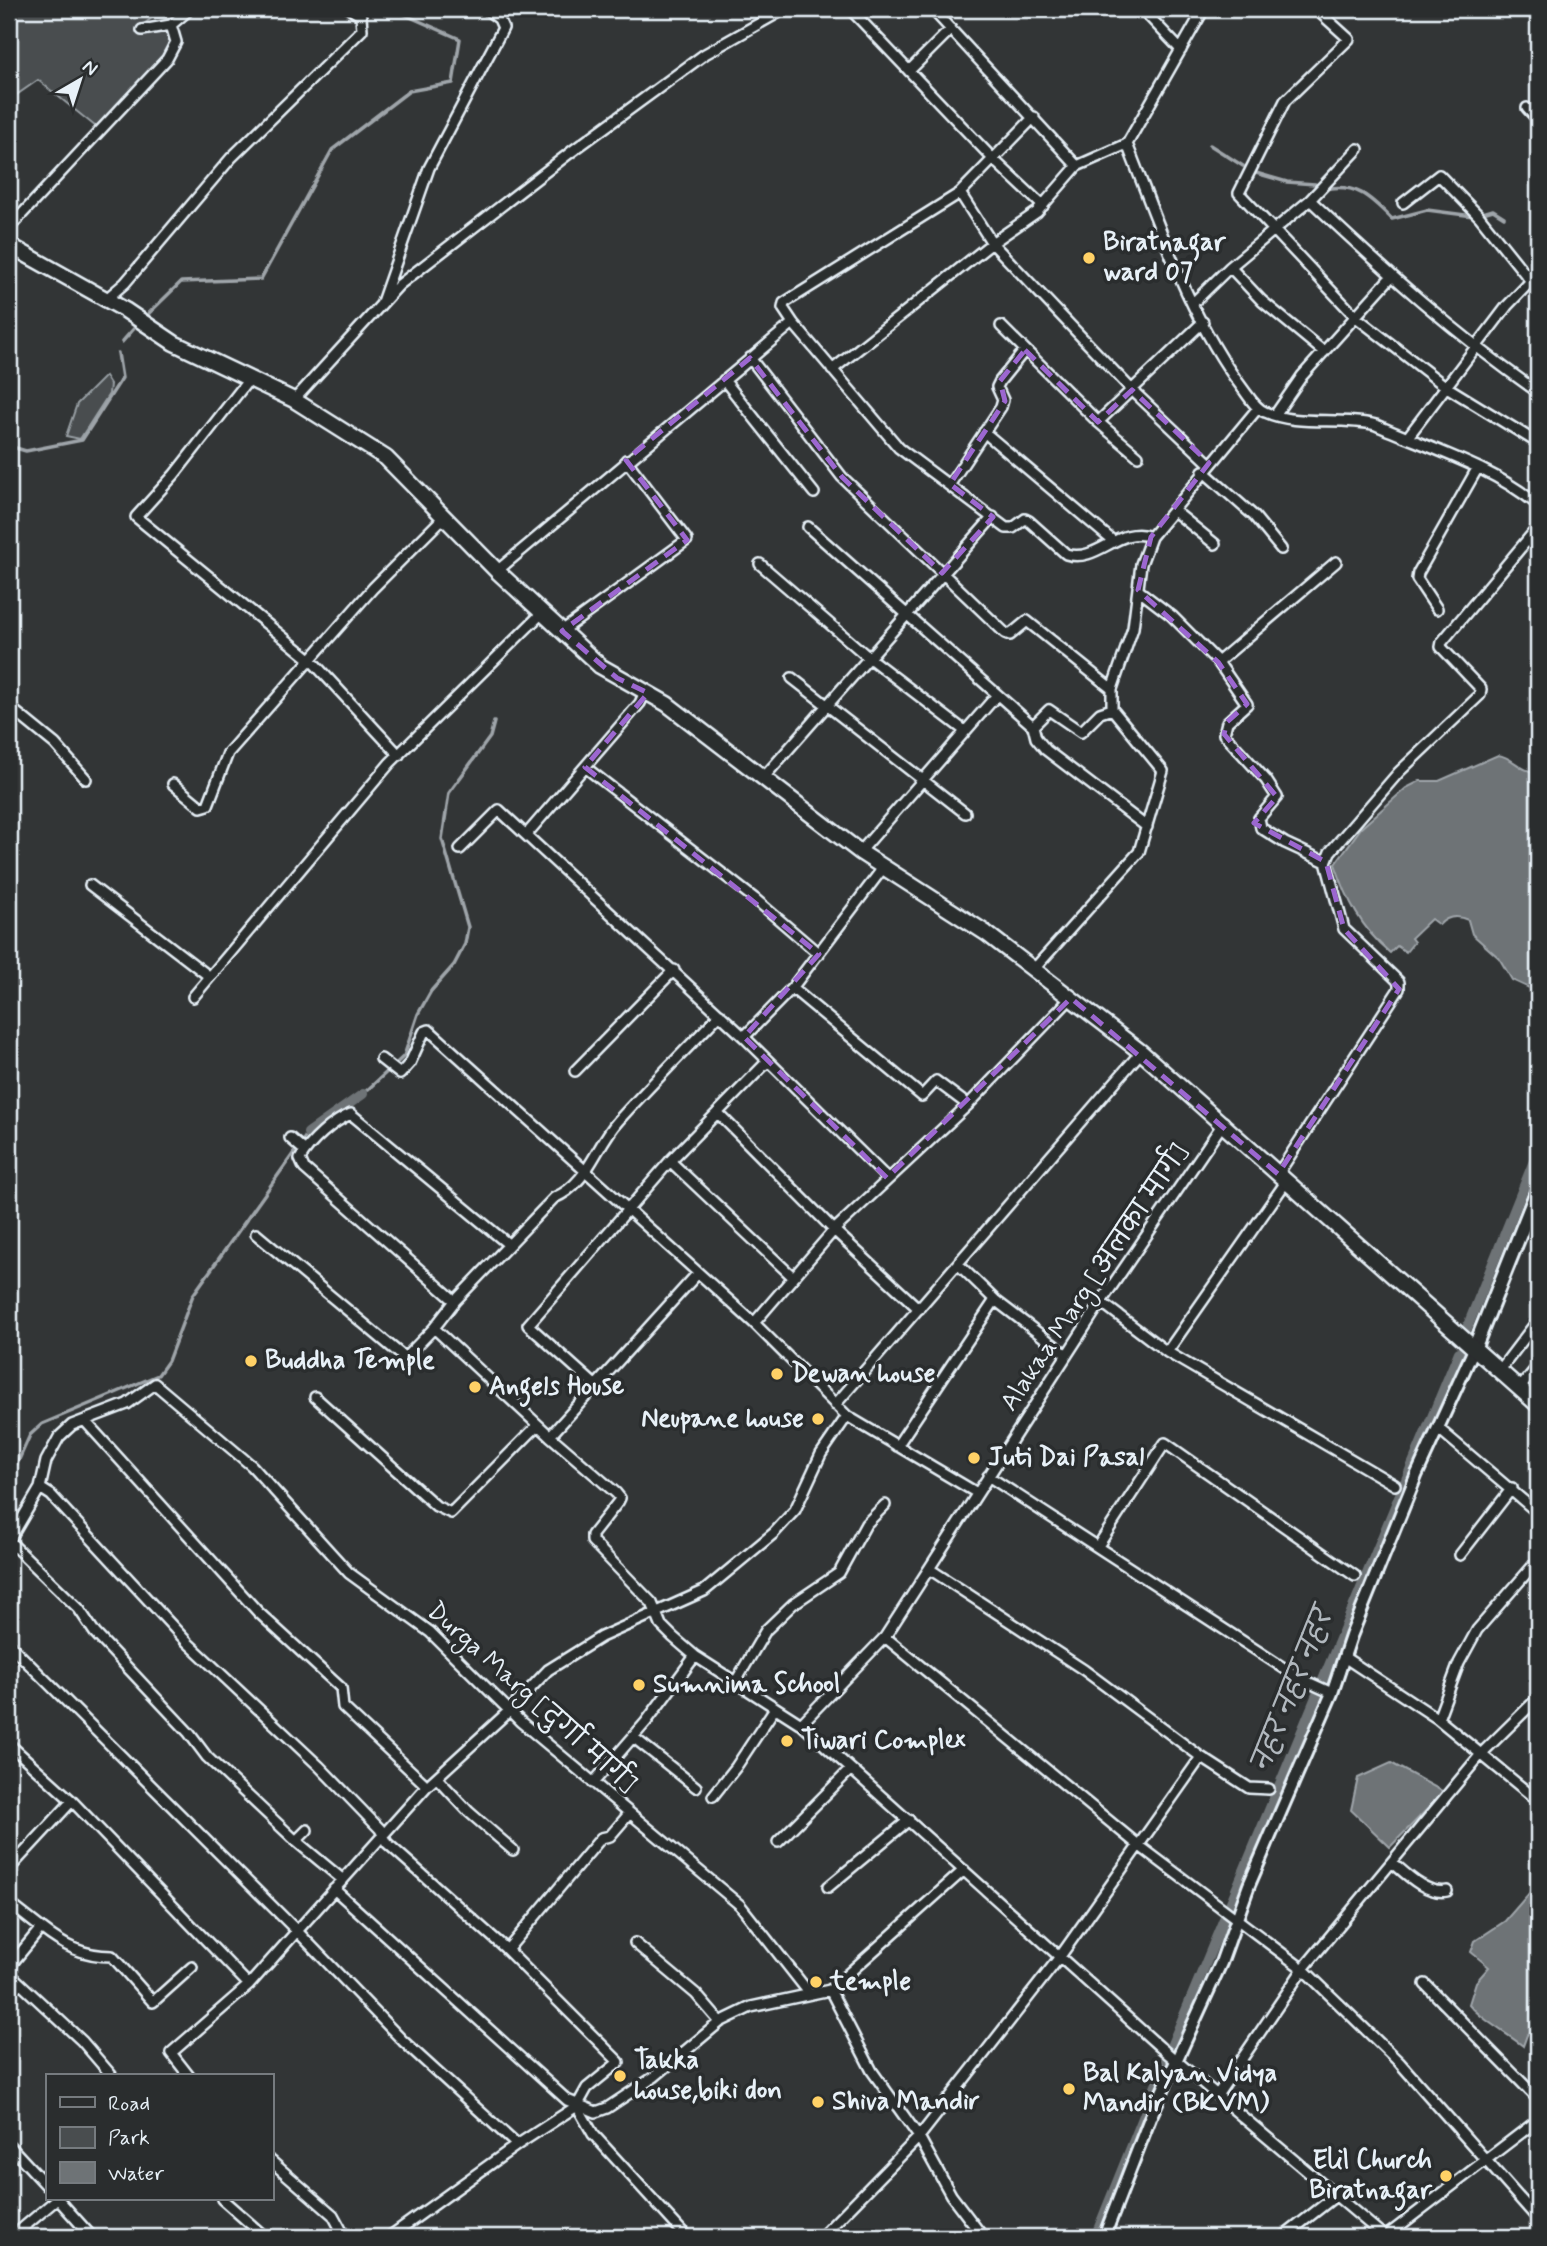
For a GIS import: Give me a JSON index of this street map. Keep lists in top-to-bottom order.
{
  "streets": {
    "street": ["Alakaa Marg [अलका मार्ग]", "Durga Marg [दुर्गा मार्ग]"]
  },
  "water": ["नहर नहर नहर"],
  "places": [
    "Biratnagar ward 07",
    "Buddha Temple",
    "Dewan house",
    "Angels House",
    "Neupane house",
    "Juti Dai Pasal",
    "Sumnima School",
    "Tiwari Complex",
    "temple",
    "Takka house,biki don",
    "Bal Kalyan Vidya Mandir (BKVM)",
    "Shiva Mandir",
    "Elil Church Biratnagar"
  ],
  "legend": ["Road", "Park", "Water"],
  "north": "top right"
}
